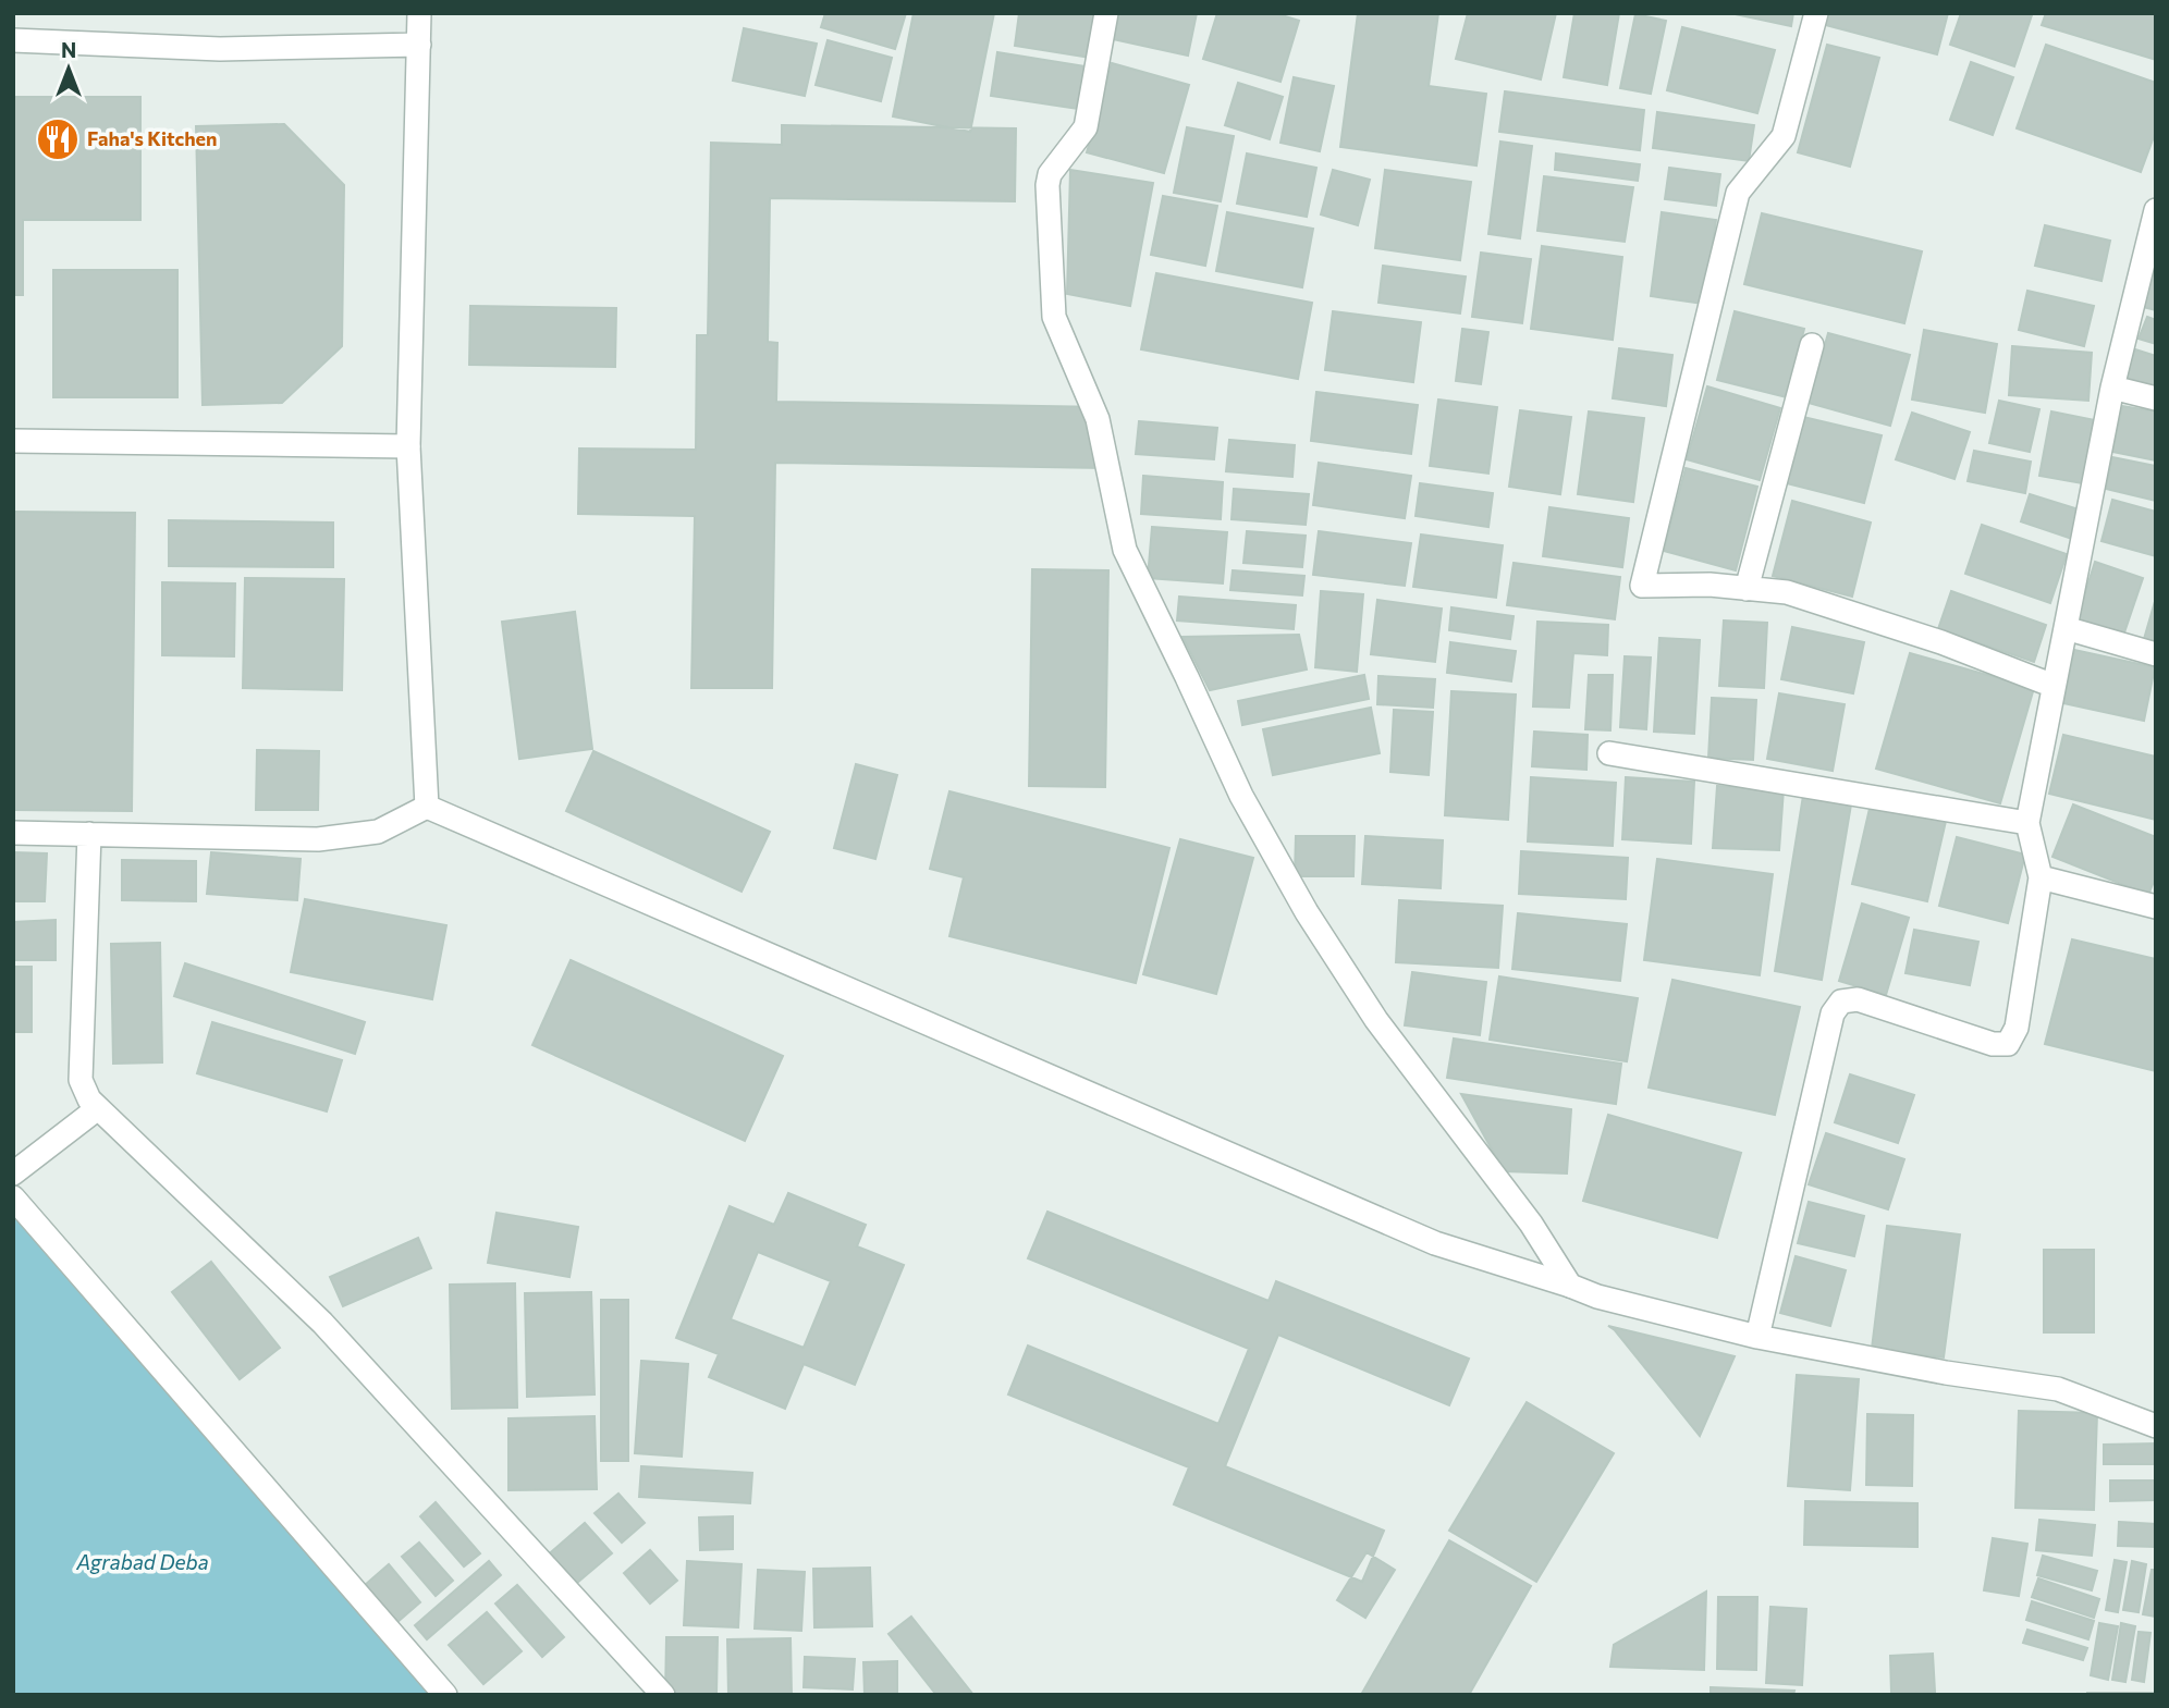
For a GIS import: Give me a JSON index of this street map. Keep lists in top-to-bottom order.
{
  "water": ["Agrabad Deba"],
  "places": {
    "restaurant": ["Faha's Kitchen"]
  },
  "north": "top"
}
